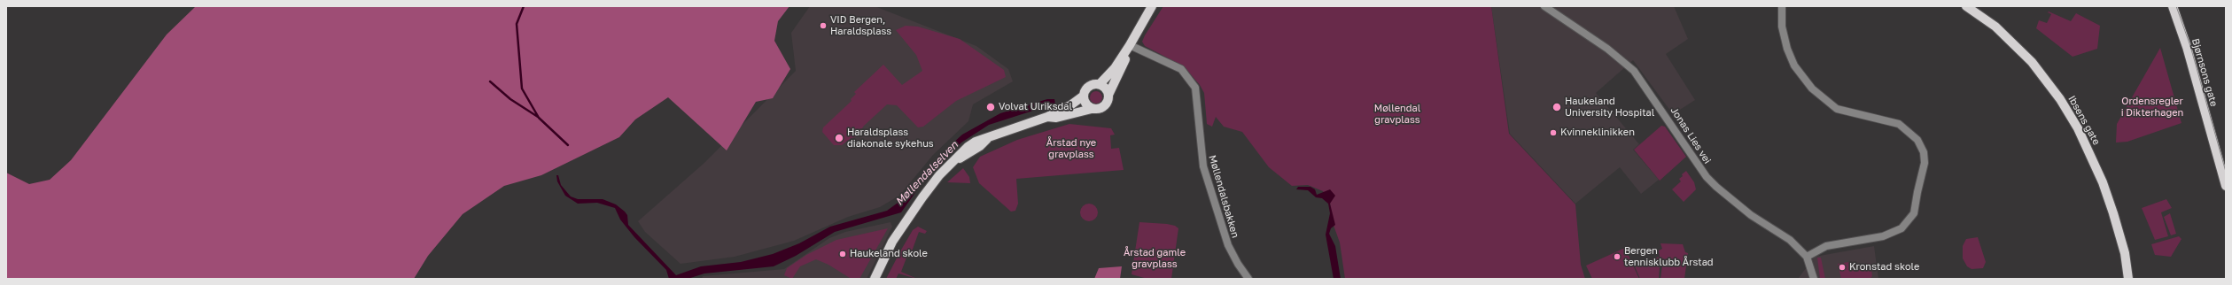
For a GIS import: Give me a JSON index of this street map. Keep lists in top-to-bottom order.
{
  "streets": {
    "main road": ["Bjørnsons gate", "Ibsens gate"],
    "street": ["Jonas Lies vei", "Møllendalsbakken"]
  },
  "water": ["Møllendalselven"],
  "parks": [
    "Ordensregler i Dikterhagen",
    "Møllendal gravplass",
    "Årstad nye gravplass",
    "Årstad gamle gravplass"
  ],
  "places": [
    "VID Bergen, Haraldsplass",
    "Volvat Ulriksdal",
    "Haukeland University Hospital",
    "Kvinneklinikken",
    "Haraldsplass diakonale sykehus",
    "Haukeland skole",
    "Bergen tennisklubb Årstad",
    "Kronstad skole"
  ]
}
